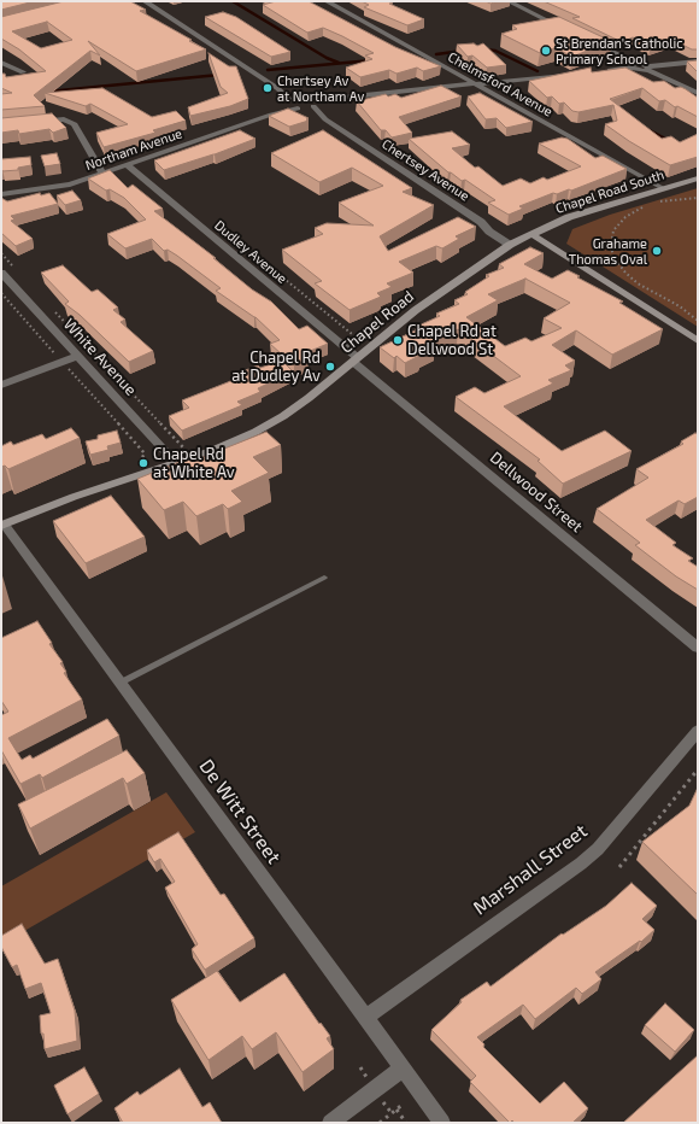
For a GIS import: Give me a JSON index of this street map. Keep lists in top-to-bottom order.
{
  "streets": {
    "main road": ["Chapel Road South", "Chapel Road"],
    "street": [
      "Chelmsford Avenue",
      "Northam Avenue",
      "Chertsey Avenue",
      "Dudley Avenue",
      "White Avenue",
      "Dellwood Street",
      "De Witt Street",
      "Marshall Street"
    ]
  },
  "crossings": [
    ["Chelmsford Avenue", "Chapel Road South"],
    ["Northam Avenue", "Chertsey Avenue"],
    ["Northam Avenue", "Dudley Avenue"],
    ["Chertsey Avenue", "Chapel Road"],
    ["Chapel Road South", "Chapel Road"],
    ["Dudley Avenue", "Chapel Road"],
    ["Dudley Avenue", "Dellwood Street"],
    ["Chapel Road", "White Avenue"],
    ["Chapel Road", "Dellwood Street"],
    ["Chapel Road", "De Witt Street"],
    ["De Witt Street", "Marshall Street"]
  ],
  "places": [
    "St Brendan's Catholic Primary School",
    "Chertsey Av at Northam Av",
    "Grahame Thomas Oval",
    "Chapel Rd at Dellwood St",
    "Chapel Rd at Dudley Av",
    "Chapel Rd at White Av"
  ]
}
